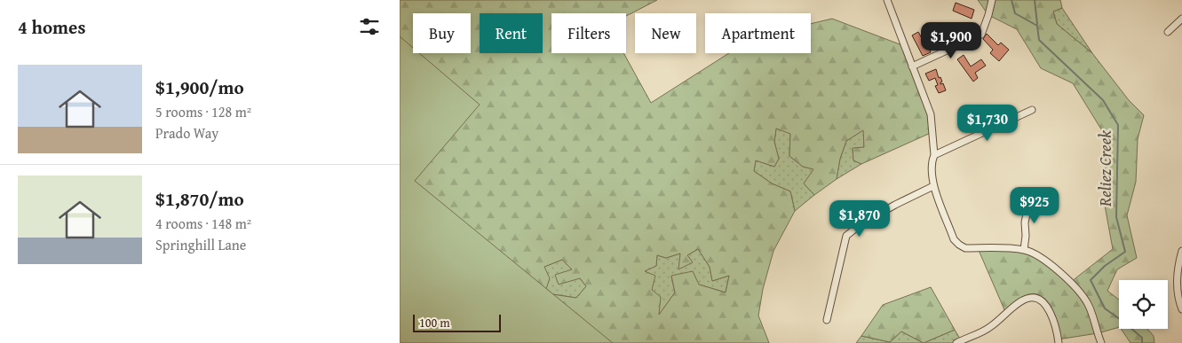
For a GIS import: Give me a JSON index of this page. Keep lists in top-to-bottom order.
{
  "water": ["Reliez Creek"],
  "scale_bar": "100 m",
  "page": {
    "heading": "4 homes",
    "chip": [
      "Buy",
      "Rent",
      "Filters",
      "New",
      "Apartment"
    ],
    "price": [
      "$1,900",
      "$1,730",
      "$925",
      "$1,870"
    ],
    "list": [
      {
        "name": "$1,900/mo",
        "note": "5 rooms · 128 m² · Prado Way"
      },
      {
        "name": "$1,870/mo",
        "note": "4 rooms · 148 m² · Springhill Lane"
      }
    ],
    "scale": "100 m"
  }
}
